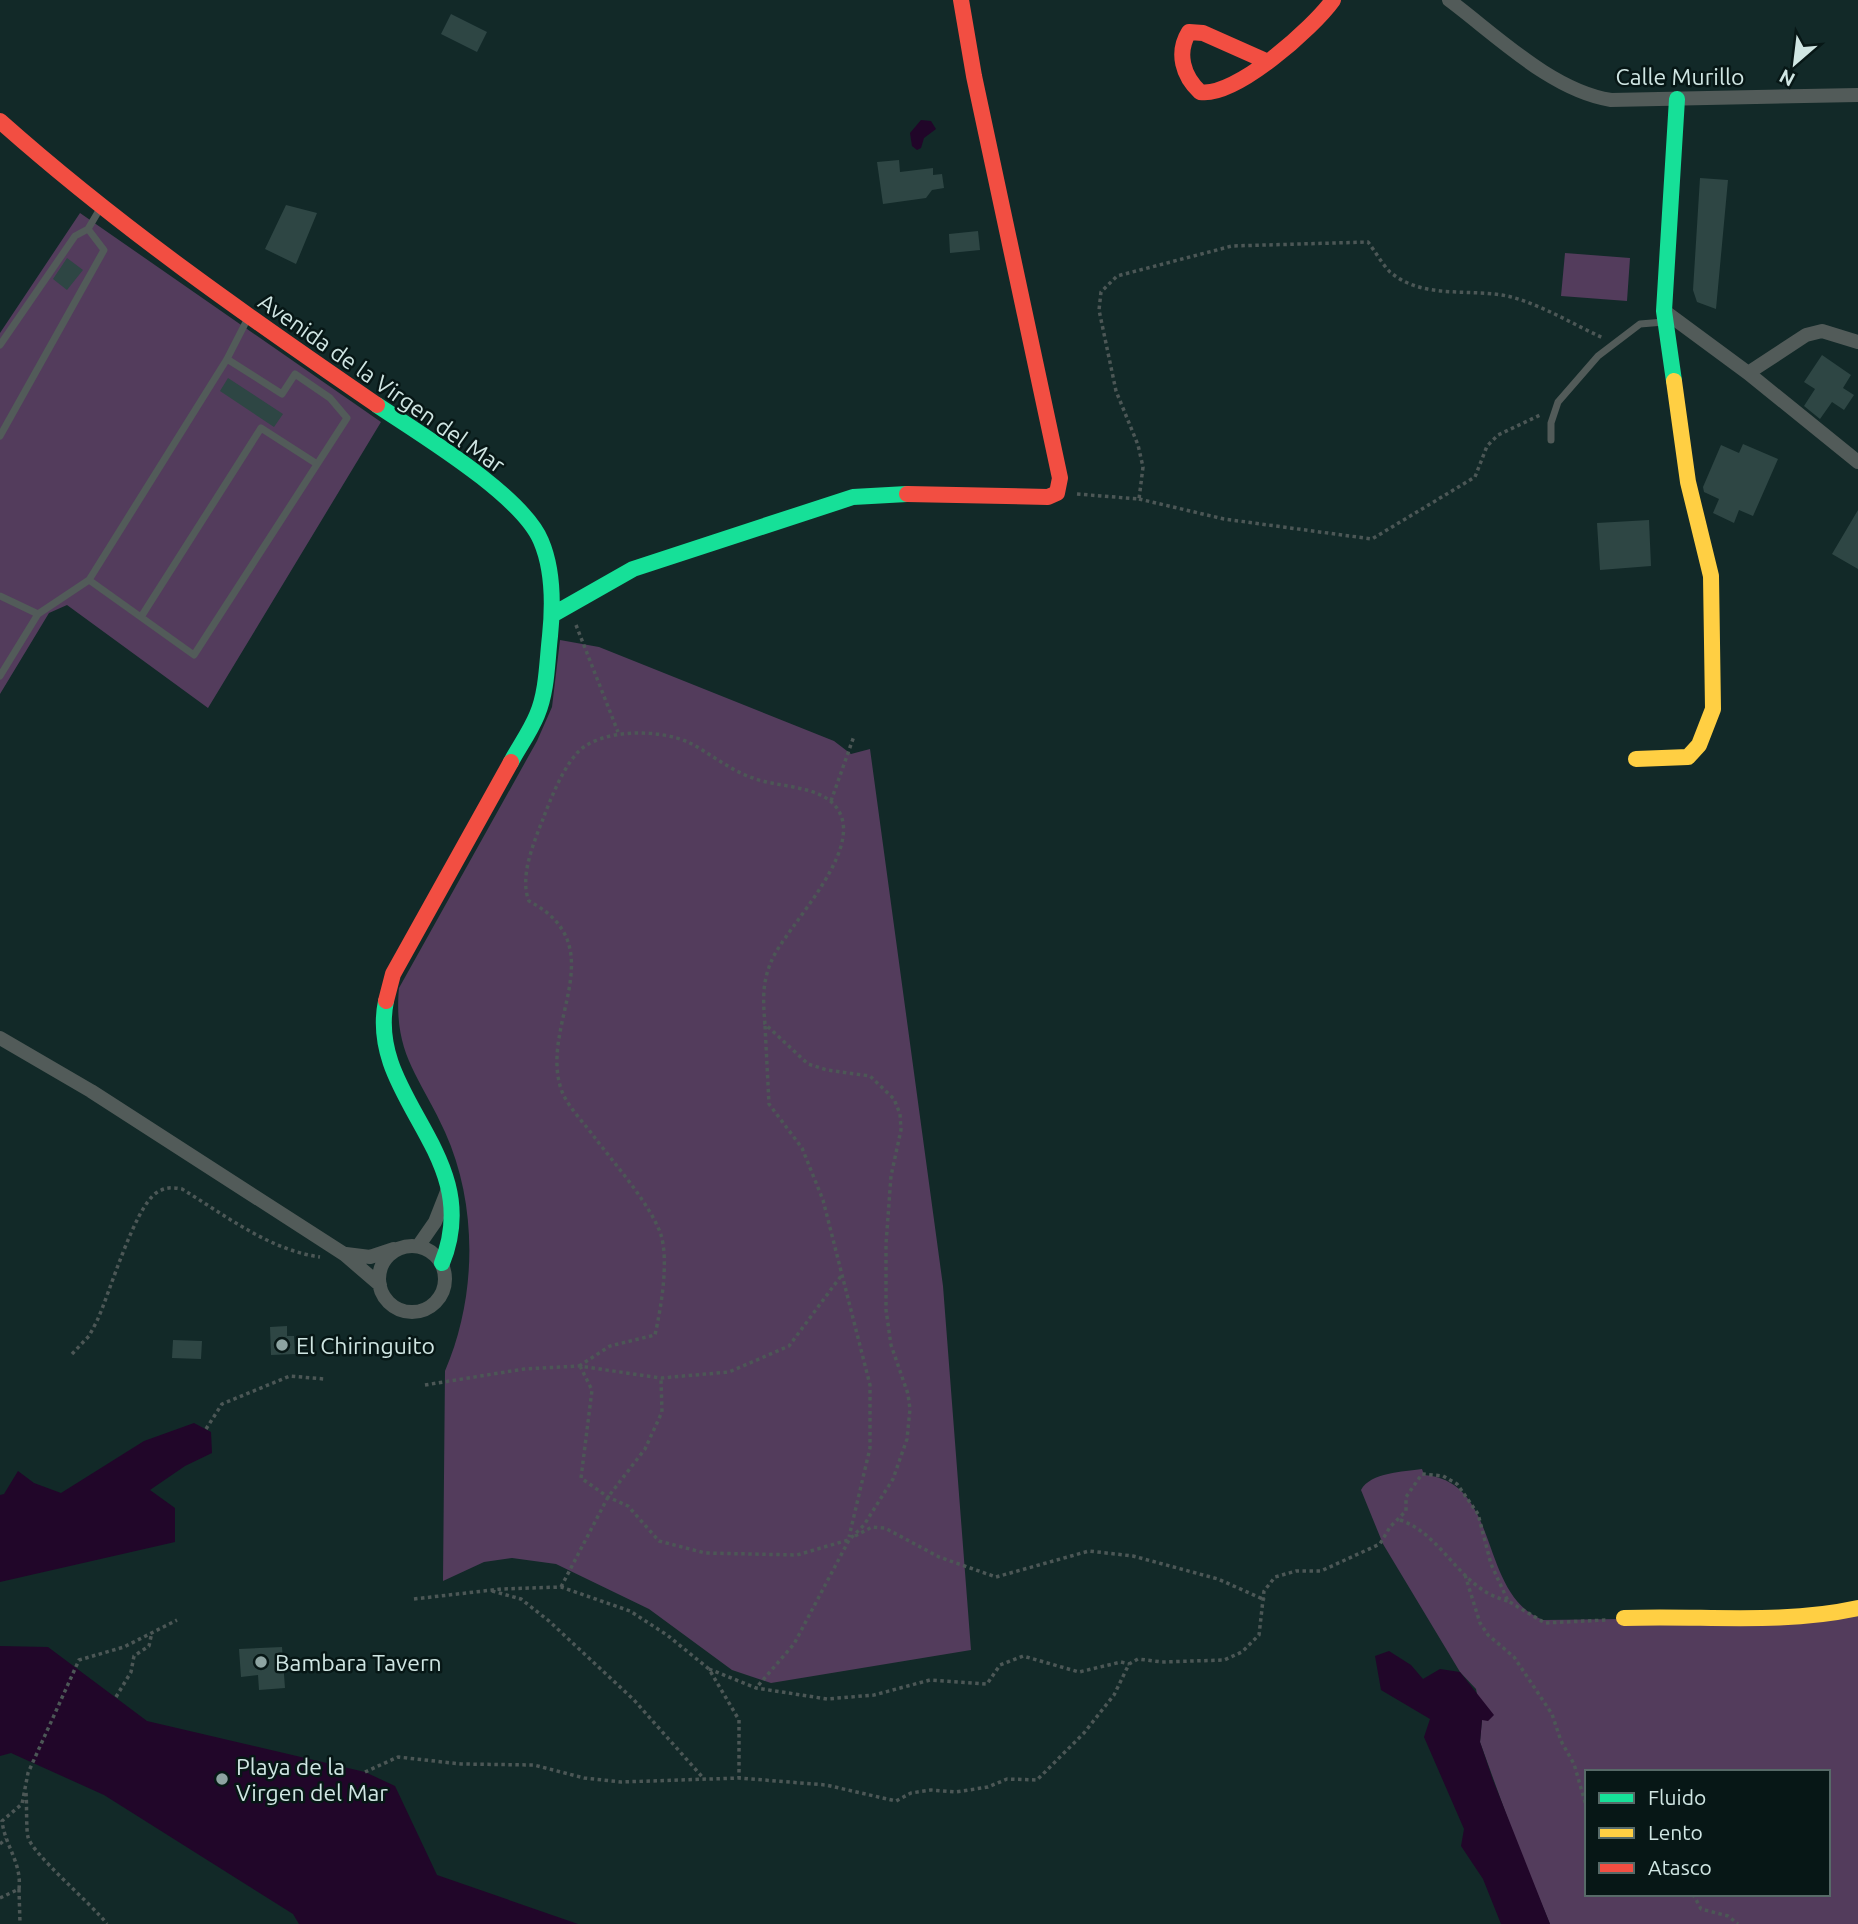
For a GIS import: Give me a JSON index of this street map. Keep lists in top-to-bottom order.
{
  "streets": {
    "street": ["Calle Murillo", "Avenida de la Virgen del Mar"]
  },
  "places": ["El Chiringuito", "Bambara Tavern", "Playa de la Virgen del Mar"],
  "legend": ["Fluido", "Lento", "Atasco"],
  "north": "bottom left"
}
